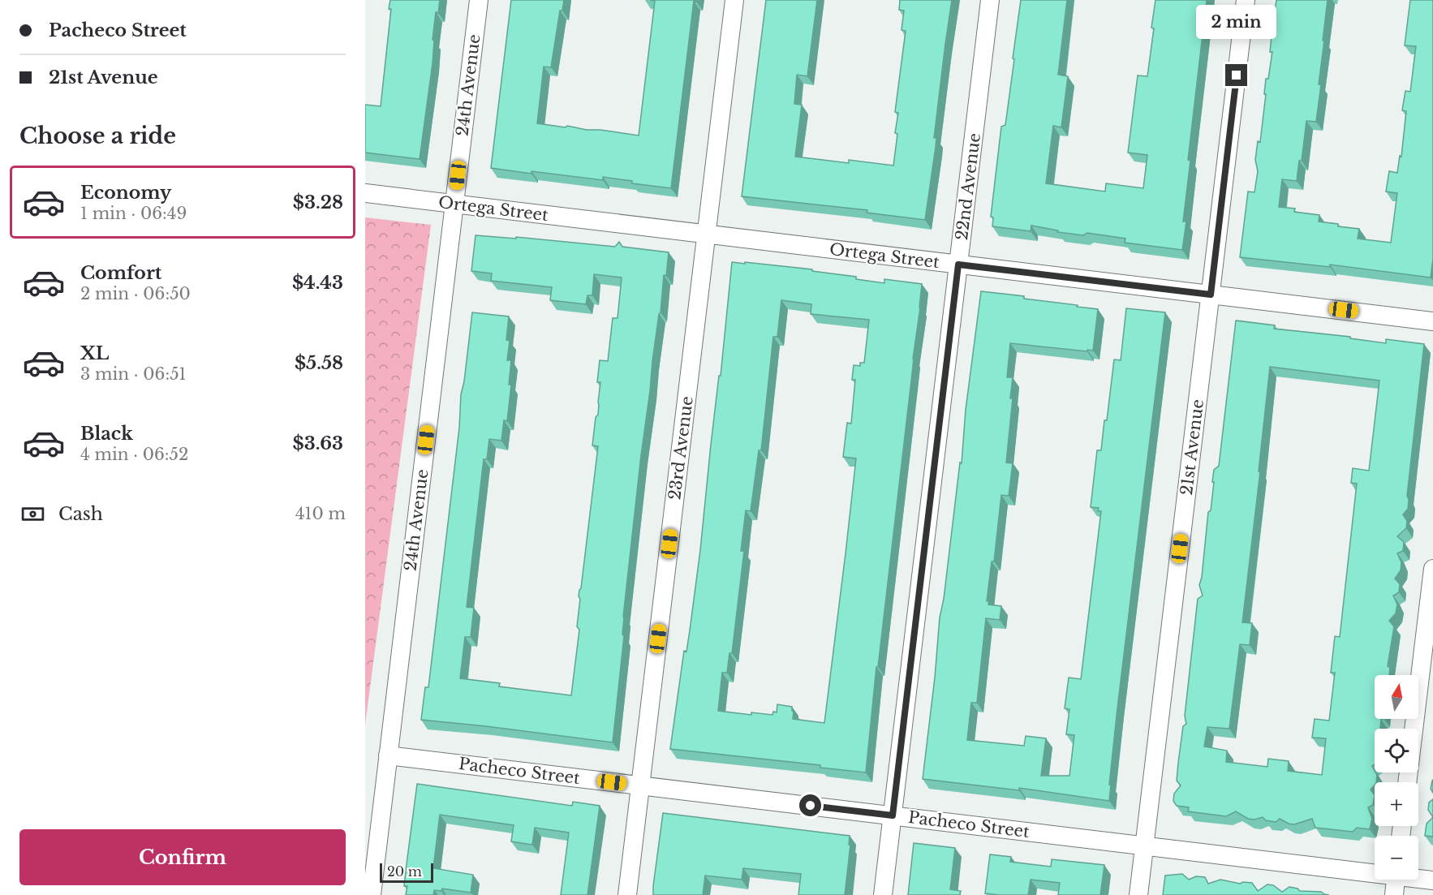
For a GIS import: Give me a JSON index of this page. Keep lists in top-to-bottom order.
{
  "streets": {
    "street": [
      "24th Avenue",
      "22nd Avenue",
      "Ortega Street",
      "21st Avenue",
      "23rd Avenue",
      "Pacheco Street"
    ]
  },
  "crossings": [
    ["24th Avenue", "Ortega Street"],
    ["24th Avenue", "Pacheco Street"],
    ["22nd Avenue", "Ortega Street"],
    ["22nd Avenue", "Pacheco Street"],
    ["Ortega Street", "21st Avenue"],
    ["Ortega Street", "23rd Avenue"],
    ["21st Avenue", "Pacheco Street"],
    ["23rd Avenue", "Pacheco Street"]
  ],
  "scale_bar": "20 m",
  "north": "top",
  "page": {
    "banner": ["Pacheco Street", "21st Avenue"],
    "bubble": "2 min",
    "heading": "Choose a ride",
    "list": [
      {
        "name": "Economy",
        "note": "1 min · 06:49",
        "value": "$3.28"
      },
      {
        "name": "Comfort",
        "note": "2 min · 06:50",
        "value": "$4.43"
      },
      {
        "name": "XL",
        "note": "3 min · 06:51",
        "value": "$5.58"
      },
      {
        "name": "Black",
        "note": "4 min · 06:52",
        "value": "$3.63"
      }
    ],
    "pay": ["Cash", "410 m"],
    "map_buttons": ["+", "−"],
    "buttons": "Confirm",
    "scale": "20 m"
  }
}
